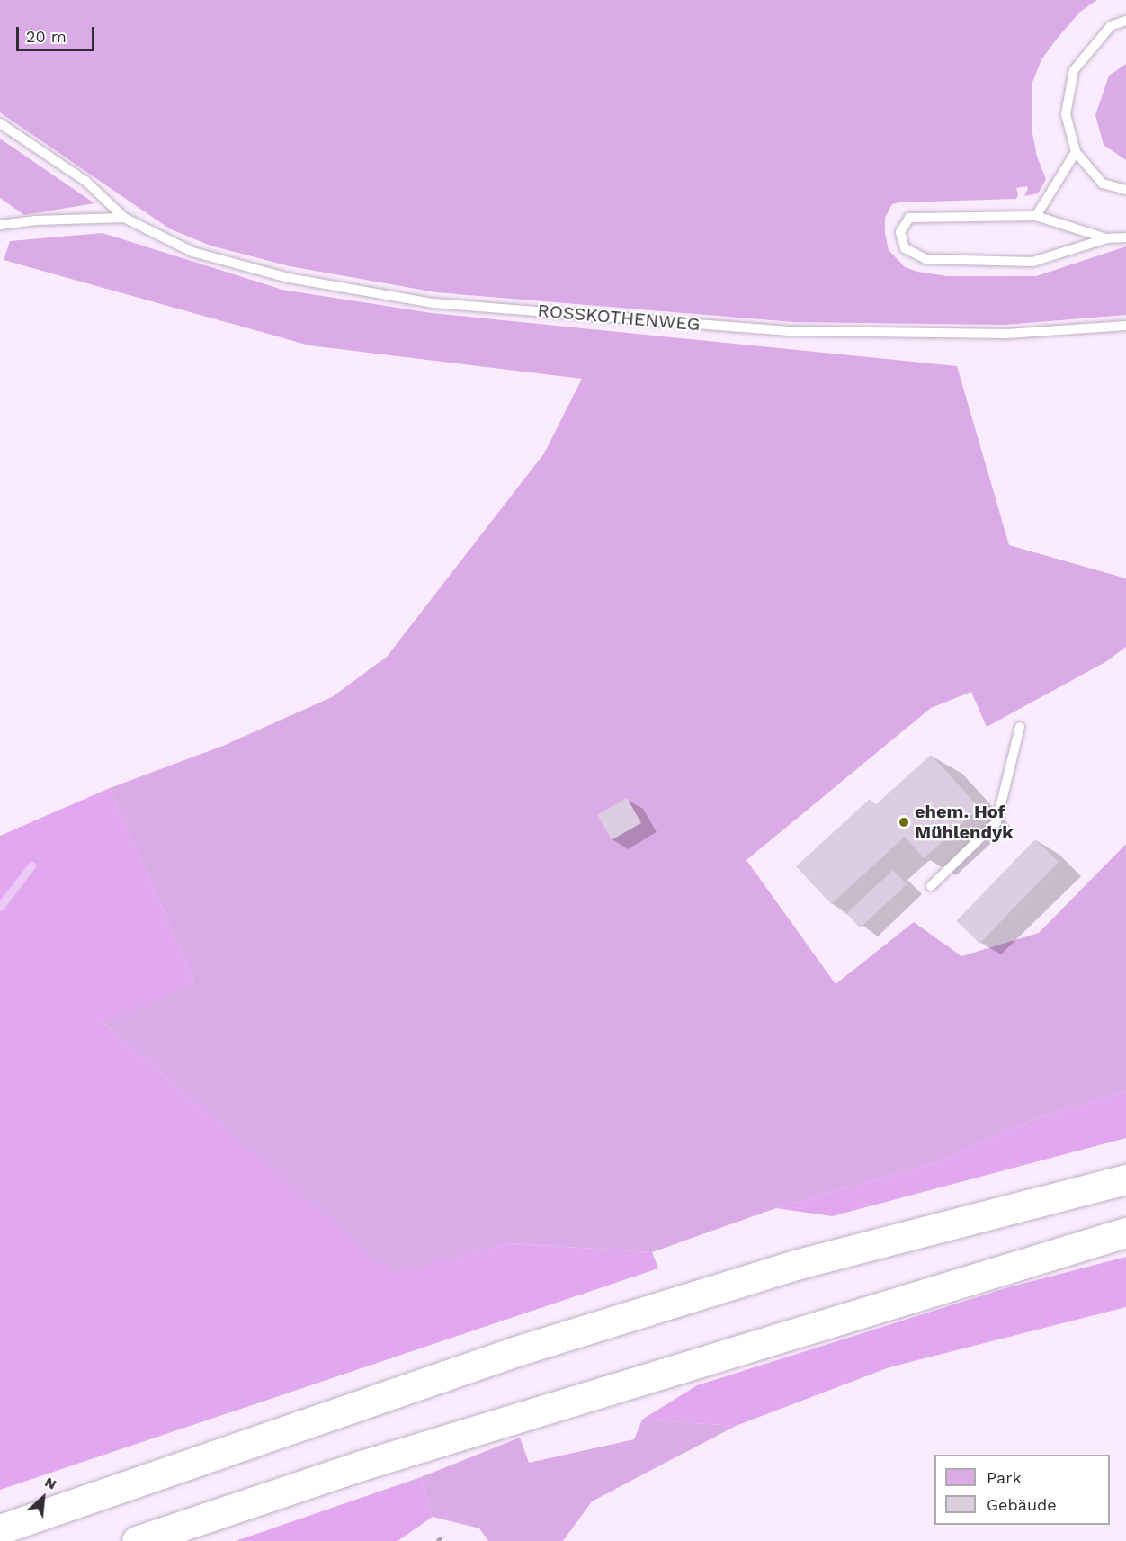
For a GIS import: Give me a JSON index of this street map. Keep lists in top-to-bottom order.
{
  "streets": {
    "lane": ["ROSSKOTHENWEG"]
  },
  "places": ["ehem. Hof Mühlendyk"],
  "legend": ["Park", "Gebäude"],
  "scale_bar": "20 m",
  "north": "top right"
}
